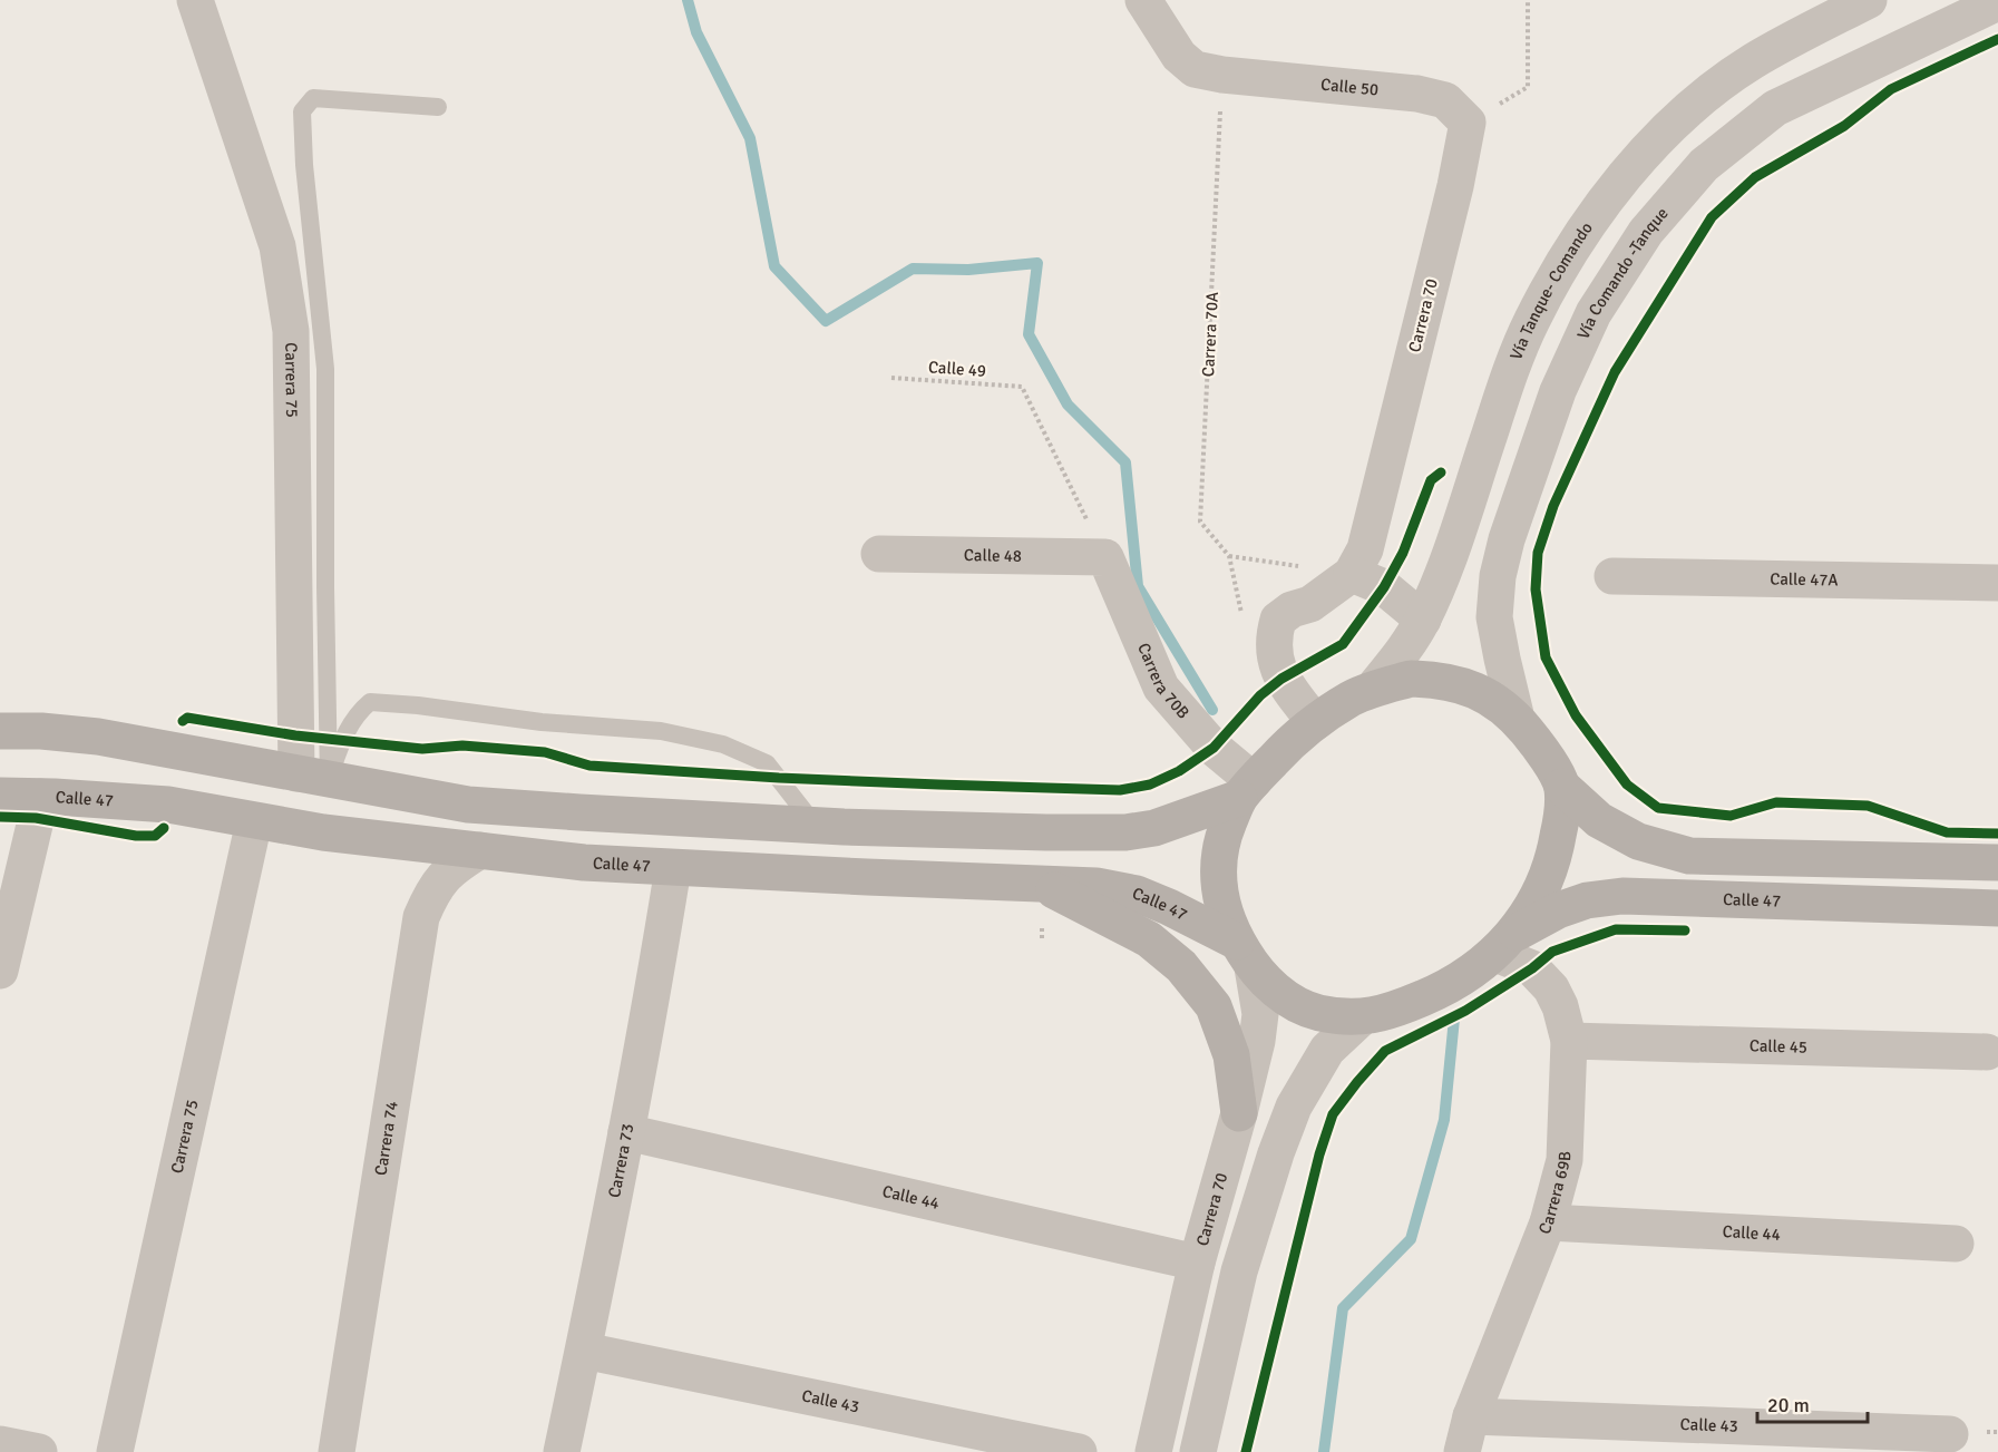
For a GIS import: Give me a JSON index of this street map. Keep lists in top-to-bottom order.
{
  "streets": {
    "main road": ["Calle 47"],
    "street": [
      "Calle 50",
      "Vía Comando -Tanque",
      "Vía Tanque- Comando",
      "Carrera 70",
      "Carrera 75",
      "Calle 48",
      "Calle 47A",
      "Carrera 70B",
      "Calle 45",
      "Carrera 74",
      "Carrera 73",
      "Carrera 69B",
      "Calle 44",
      "Calle 43"
    ],
    "path": ["Carrera 70A", "Calle 49"]
  },
  "crossings": [
    ["Calle 50", "Carrera 70"],
    ["Calle 50", "Carrera 70A"],
    ["Carrera 70", "Calle 47"],
    ["Carrera 70", "Calle 44"],
    ["Calle 49", "Calle 48"],
    ["Calle 49", "Carrera 70B"],
    ["Carrera 75", "Calle 47"],
    ["Calle 48", "Carrera 70B"],
    ["Calle 47", "Carrera 74"],
    ["Calle 47", "Carrera 73"],
    ["Calle 47", "Carrera 69B"],
    ["Calle 45", "Carrera 69B"],
    ["Carrera 73", "Calle 44"],
    ["Carrera 73", "Calle 43"],
    ["Carrera 69B", "Calle 44"],
    ["Carrera 69B", "Calle 43"]
  ],
  "scale_bar": "20 m"
}
